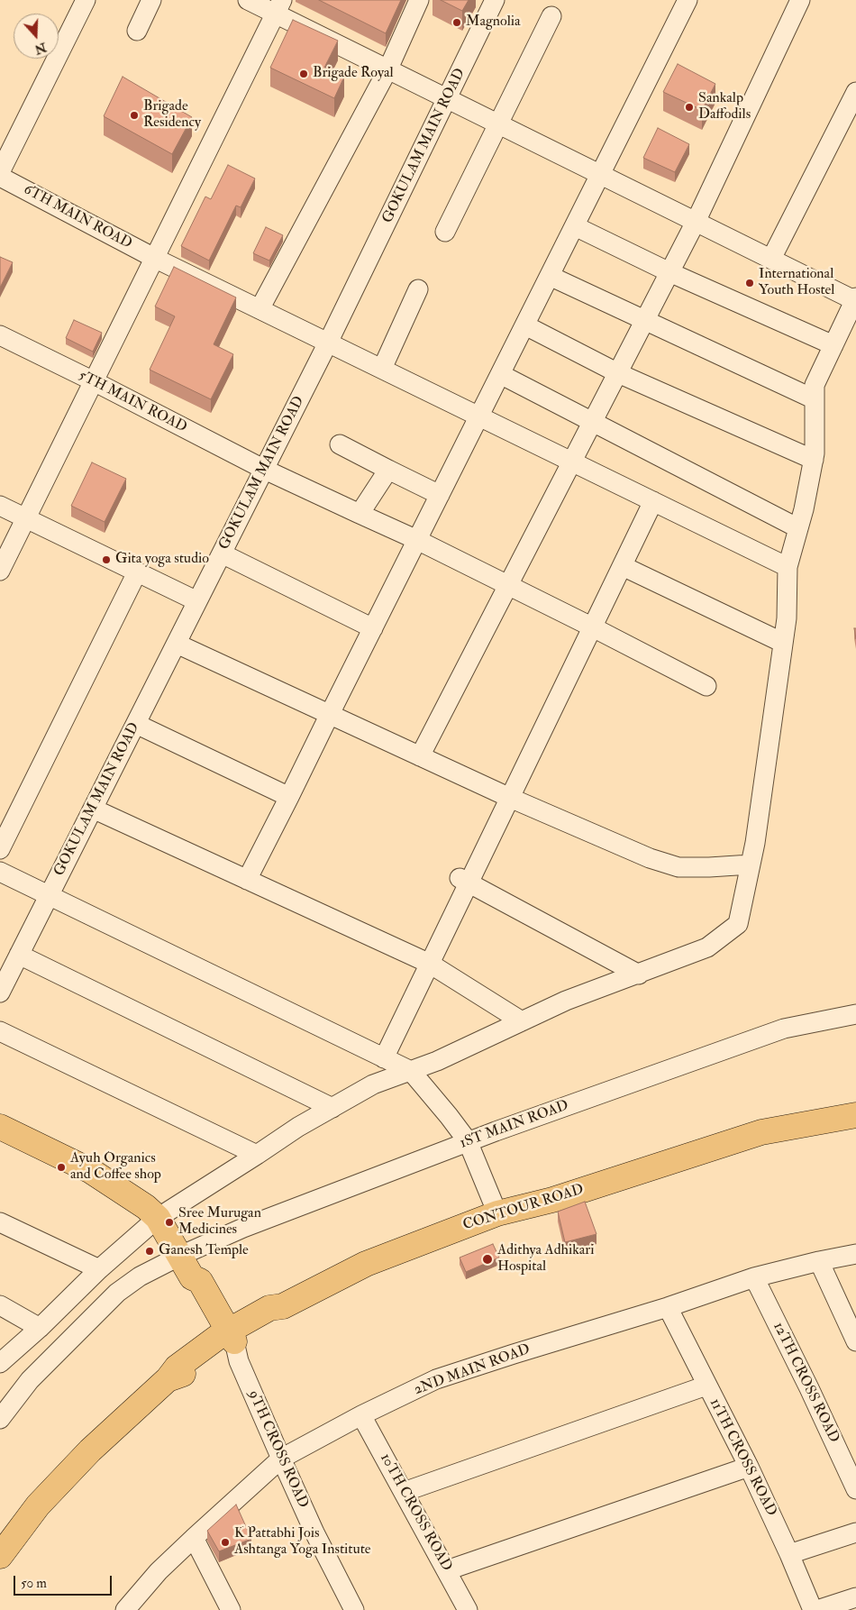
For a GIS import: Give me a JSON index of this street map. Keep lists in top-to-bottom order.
{
  "streets": {
    "main road": ["CONTOUR ROAD"],
    "street": [
      "GOKULAM MAIN ROAD",
      "6TH MAIN ROAD",
      "5TH MAIN ROAD",
      "1ST MAIN ROAD",
      "2ND MAIN ROAD",
      "12TH CROSS ROAD",
      "9TH CROSS ROAD",
      "11TH CROSS ROAD",
      "10TH CROSS ROAD"
    ]
  },
  "crossings": [
    ["GOKULAM MAIN ROAD", "6TH MAIN ROAD"],
    ["GOKULAM MAIN ROAD", "5TH MAIN ROAD"],
    ["CONTOUR ROAD", "9TH CROSS ROAD"],
    ["2ND MAIN ROAD", "12TH CROSS ROAD"],
    ["2ND MAIN ROAD", "9TH CROSS ROAD"],
    ["2ND MAIN ROAD", "11TH CROSS ROAD"],
    ["2ND MAIN ROAD", "10TH CROSS ROAD"]
  ],
  "places": [
    "Magnolia",
    "Brigade Royal",
    "Sankalp Daffodils",
    "Brigade Residency",
    "International Youth Hostel",
    "Gita yoga studio",
    "Ayuh Organics and Coffee shop",
    "Sree Murugan Medicines",
    "Ganesh Temple",
    "Adithya Adhikari Hospital",
    "K Pattabhi Jois Ashtanga Yoga Institute"
  ],
  "scale_bar": "50 m",
  "north": "bottom"
}
